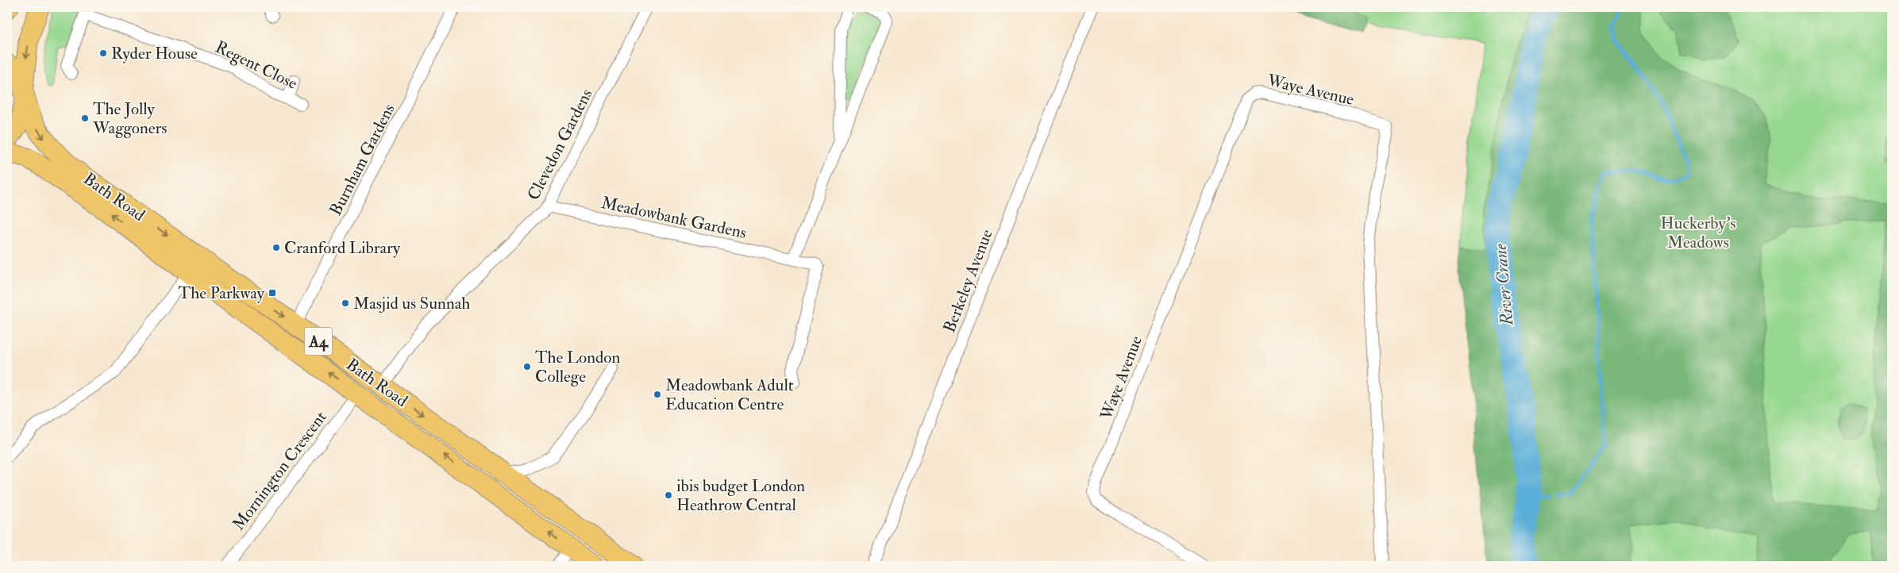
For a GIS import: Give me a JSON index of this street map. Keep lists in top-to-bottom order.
{
  "streets": {
    "highway": ["Bath Road", "A4"],
    "street": [
      "Regent Close",
      "Waye Avenue",
      "Clevedon Gardens",
      "Burnham Gardens",
      "Meadowbank Gardens",
      "Berkeley Avenue",
      "Mornington Crescent"
    ]
  },
  "crossings": [
    ["Clevedon Gardens", "Bath Road"],
    ["Clevedon Gardens", "Meadowbank Gardens"],
    ["Burnham Gardens", "Bath Road"],
    ["Bath Road", "Mornington Crescent"]
  ],
  "water": ["River Crane"],
  "parks": ["Huckerby's Meadows"],
  "places": {
    "other": [
      "Ryder House",
      "The Jolly Waggoners",
      "Cranford Library",
      "Masjid us Sunnah",
      "The London College",
      "Meadowbank Adult Education Centre",
      "ibis budget London Heathrow Central"
    ],
    "transit": ["The Parkway"]
  }
}
